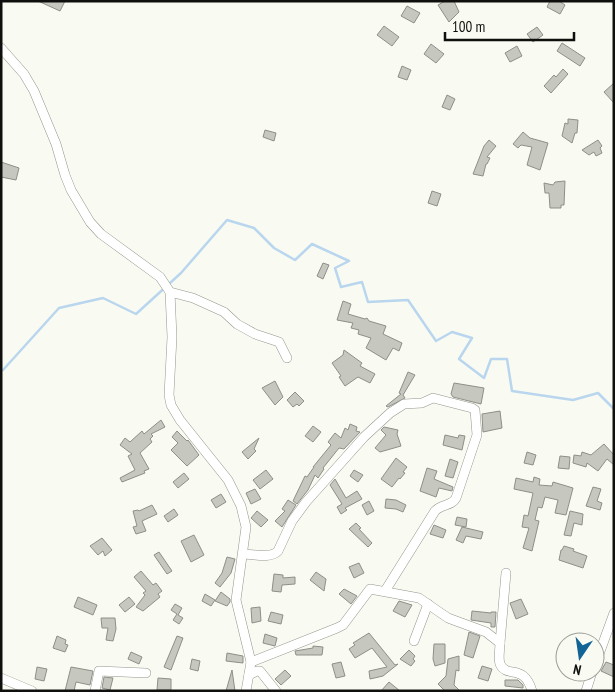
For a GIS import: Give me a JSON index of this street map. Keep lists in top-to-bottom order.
{
  "scale_bar": "100 m",
  "north": "bottom"
}
